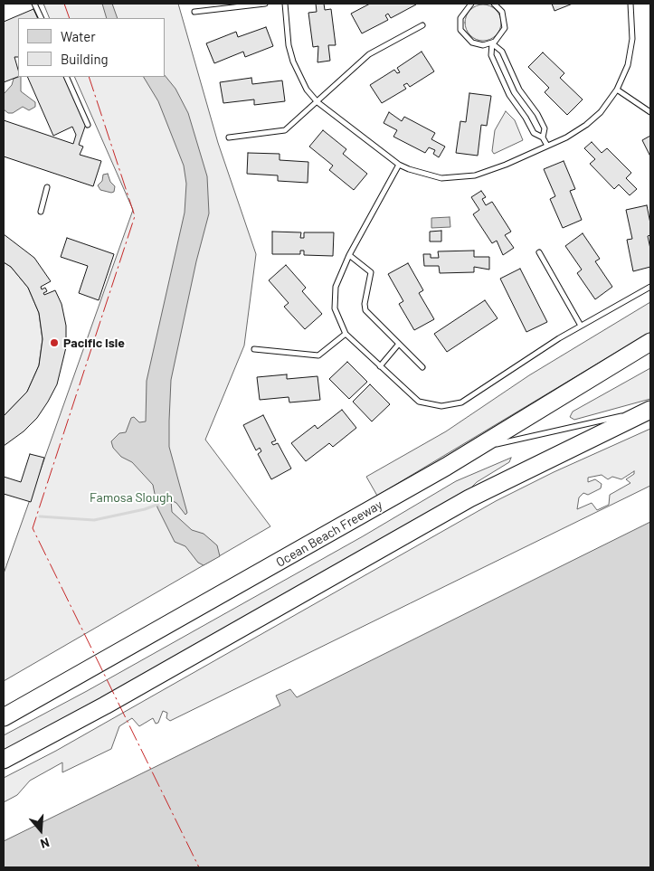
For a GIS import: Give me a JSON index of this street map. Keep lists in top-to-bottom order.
{
  "streets": {
    "highway": ["Ocean Beach Freeway"]
  },
  "parks": ["Famosa Slough"],
  "places": ["Pacific Isle"],
  "legend": ["Water", "Building"],
  "north": "bottom"
}
